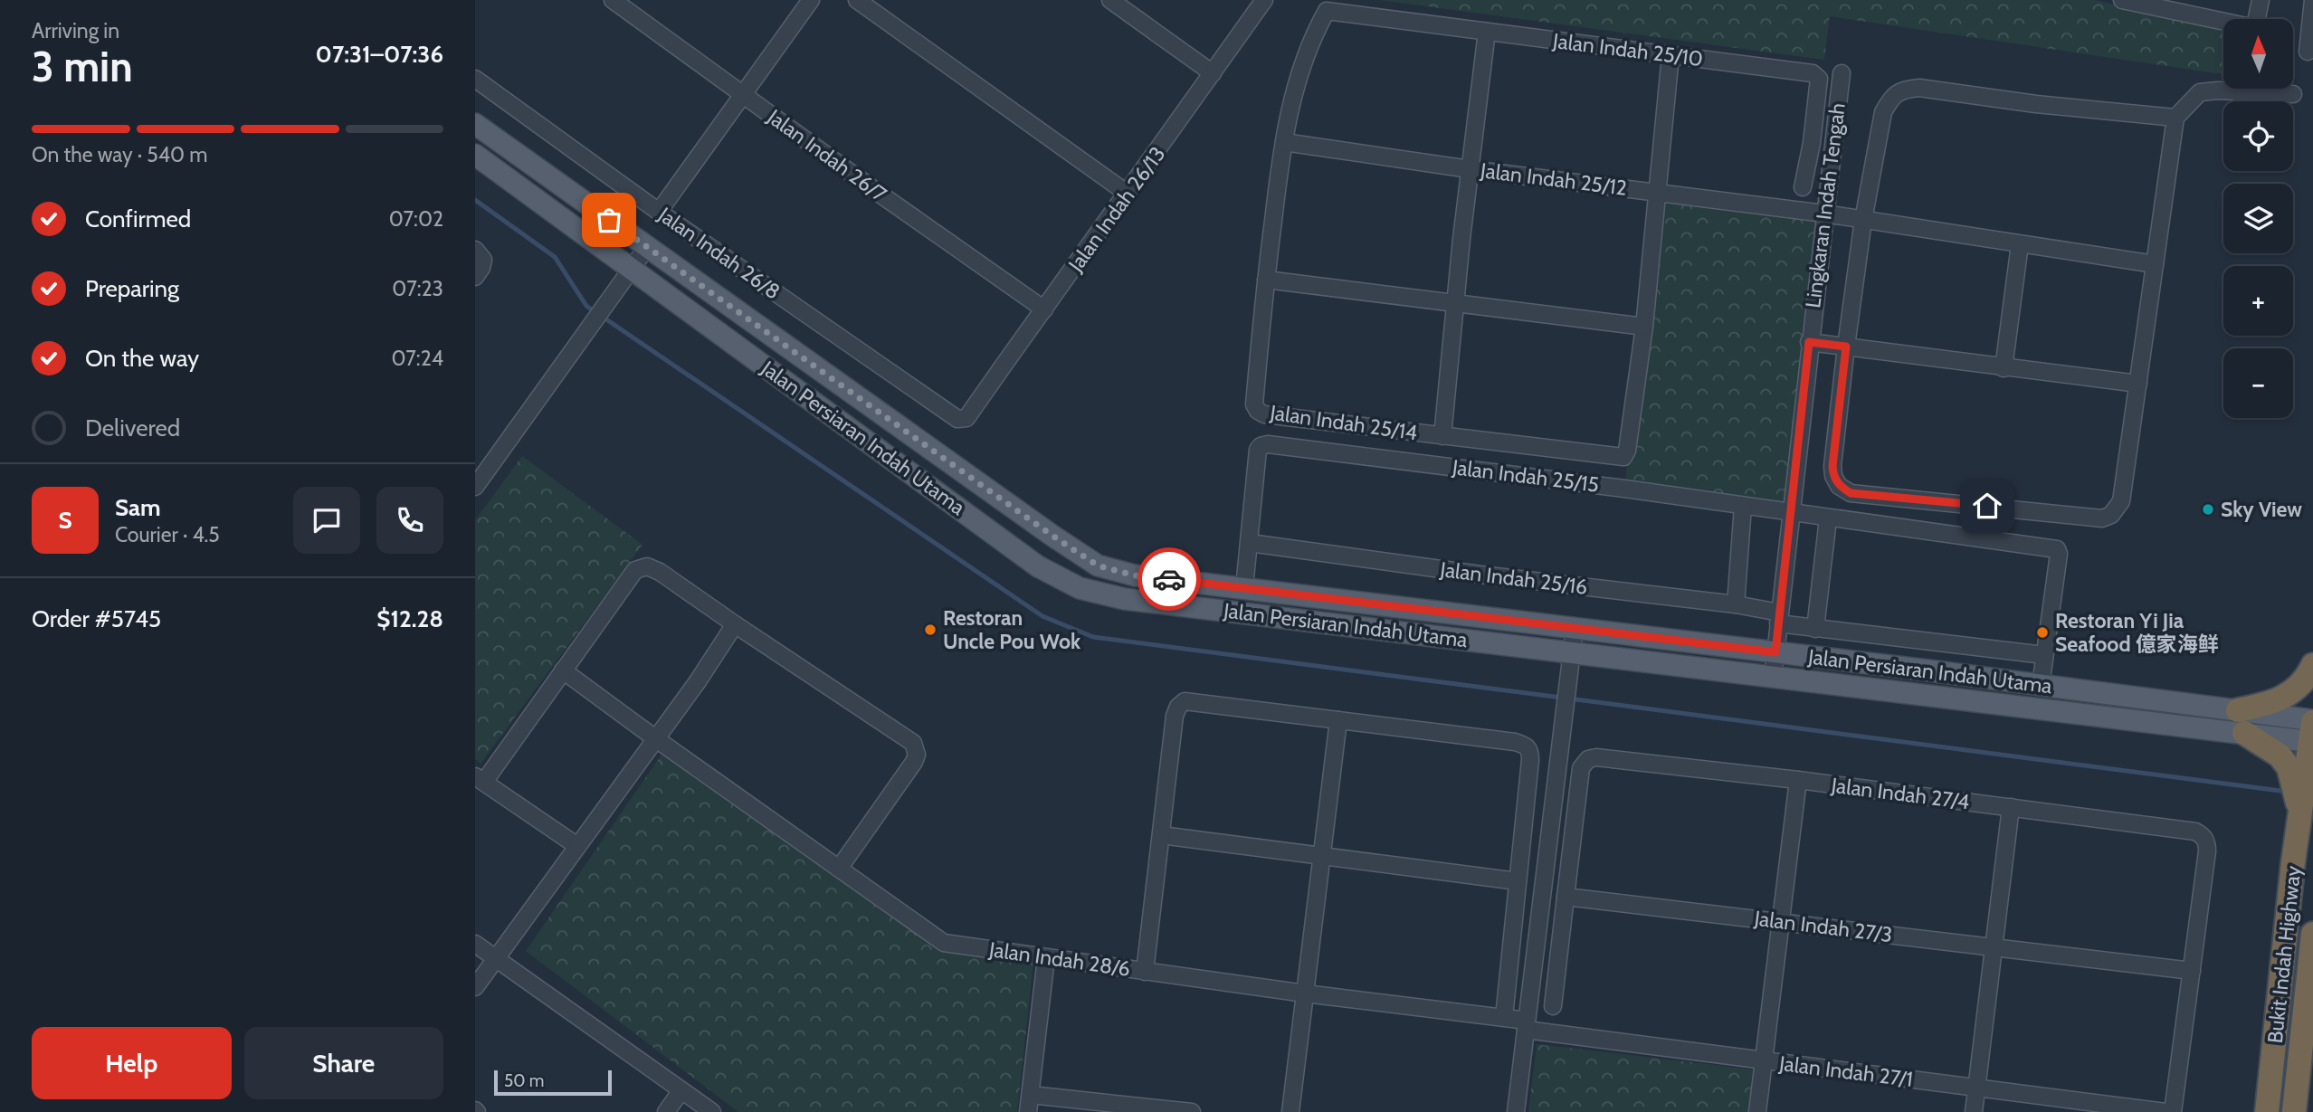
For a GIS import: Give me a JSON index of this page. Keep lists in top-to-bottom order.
{
  "streets": {
    "highway": ["Bukit Indah Highway"],
    "main road": ["Jalan Persiaran Indah Utama"],
    "street": [
      "Jalan Indah 25/10",
      "Jalan Indah 26/7",
      "Jalan Indah 25/12",
      "Lingkaran Indah Tengah",
      "Jalan Indah 26/13",
      "Jalan Indah 26/8",
      "Jalan Indah 25/14",
      "Jalan Indah 25/15",
      "Jalan Indah 25/16",
      "Jalan Indah 27/4",
      "Jalan Indah 27/3",
      "Jalan Indah 28/6",
      "Jalan Indah 27/1"
    ]
  },
  "crossings": [
    ["Jalan Indah 25/10", "Jalan Indah 25/14"],
    ["Jalan Indah 26/7", "Jalan Indah 26/13"],
    ["Jalan Indah 25/12", "Lingkaran Indah Tengah"],
    ["Jalan Indah 25/12", "Jalan Indah 25/14"],
    ["Lingkaran Indah Tengah", "Jalan Persiaran Indah Utama"],
    ["Lingkaran Indah Tengah", "Jalan Indah 25/15"],
    ["Lingkaran Indah Tengah", "Jalan Indah 25/16"],
    ["Jalan Indah 26/13", "Jalan Indah 26/8"],
    ["Jalan Indah 25/15", "Jalan Indah 25/16"],
    ["Jalan Indah 27/4", "Jalan Indah 27/3"],
    ["Jalan Indah 28/6", "Jalan Indah 27/1"]
  ],
  "places": ["Sky View", "Restoran Uncle Pou Wok", "Restoran Yi Jia Seafood 億家海鲜"],
  "scale_bar": "50 m",
  "north": "top",
  "page": {
    "heading": ["3 min", "Arriving in", "07:31–07:36"],
    "panel": [
      "Sam",
      "Courier · 4.5",
      "Order #5745",
      "$12.28"
    ],
    "map_buttons": ["+", "−"],
    "bar": "On the way · 540 m",
    "list": [
      ["Confirmed", "07:02"],
      ["Preparing", "07:23"],
      ["On the way", "07:24"],
      "Delivered"
    ],
    "round": "S",
    "buttons": ["Help", "Share"],
    "scale": "50 m"
  }
}
